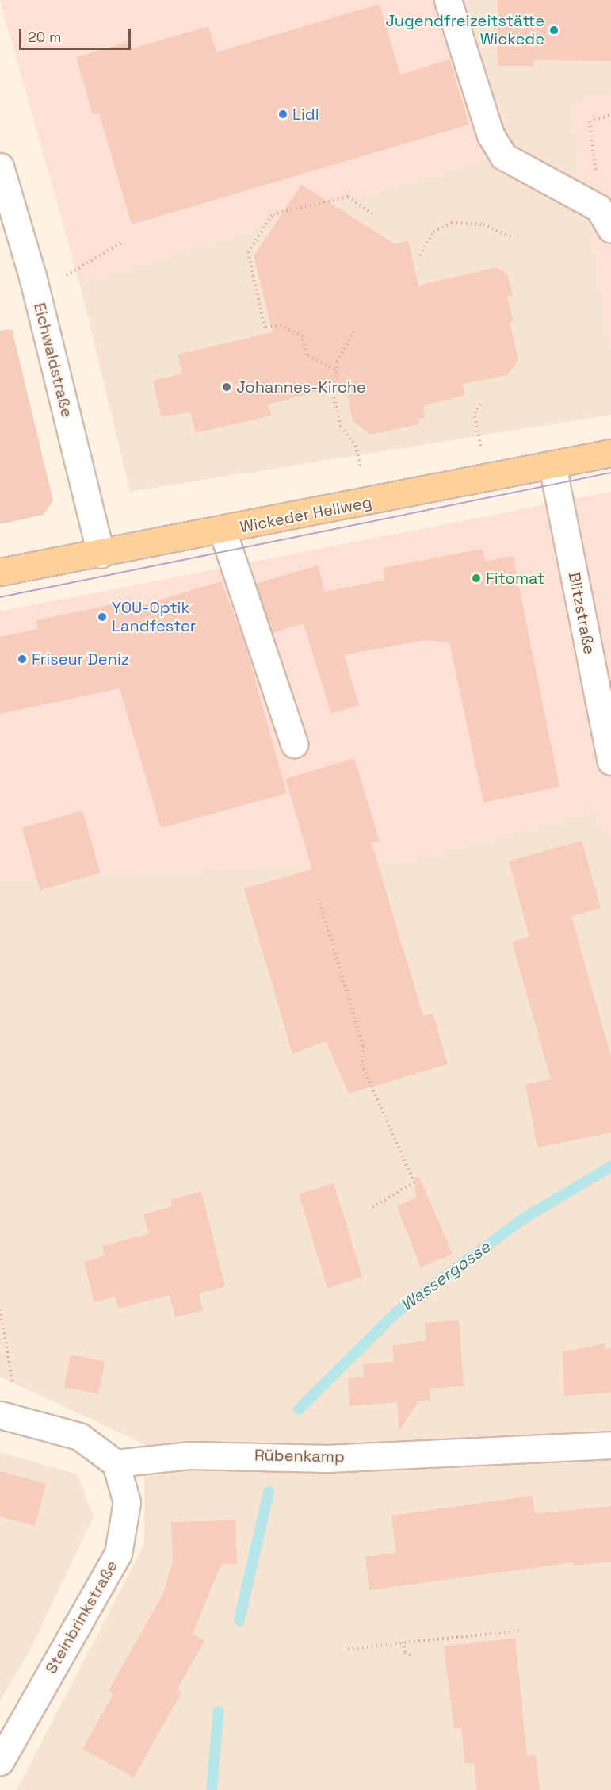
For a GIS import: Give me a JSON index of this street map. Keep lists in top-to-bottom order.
{
  "streets": {
    "main road": ["Wickeder Hellweg"],
    "street": [
      "Eichwaldstraße",
      "Blitzstraße",
      "Rübenkamp",
      "Steinbrinkstraße"
    ]
  },
  "crossings": [
    ["Eichwaldstraße", "Wickeder Hellweg"],
    ["Wickeder Hellweg", "Blitzstraße"],
    ["Rübenkamp", "Steinbrinkstraße"]
  ],
  "water": ["Wassergosse"],
  "places": [
    "Jugendfreizeitstätte Wickede",
    "Lidl",
    "Johannes-Kirche",
    "Fitomat",
    "YOU-Optik Landfester",
    "Friseur Deniz"
  ],
  "scale_bar": "20 m"
}
